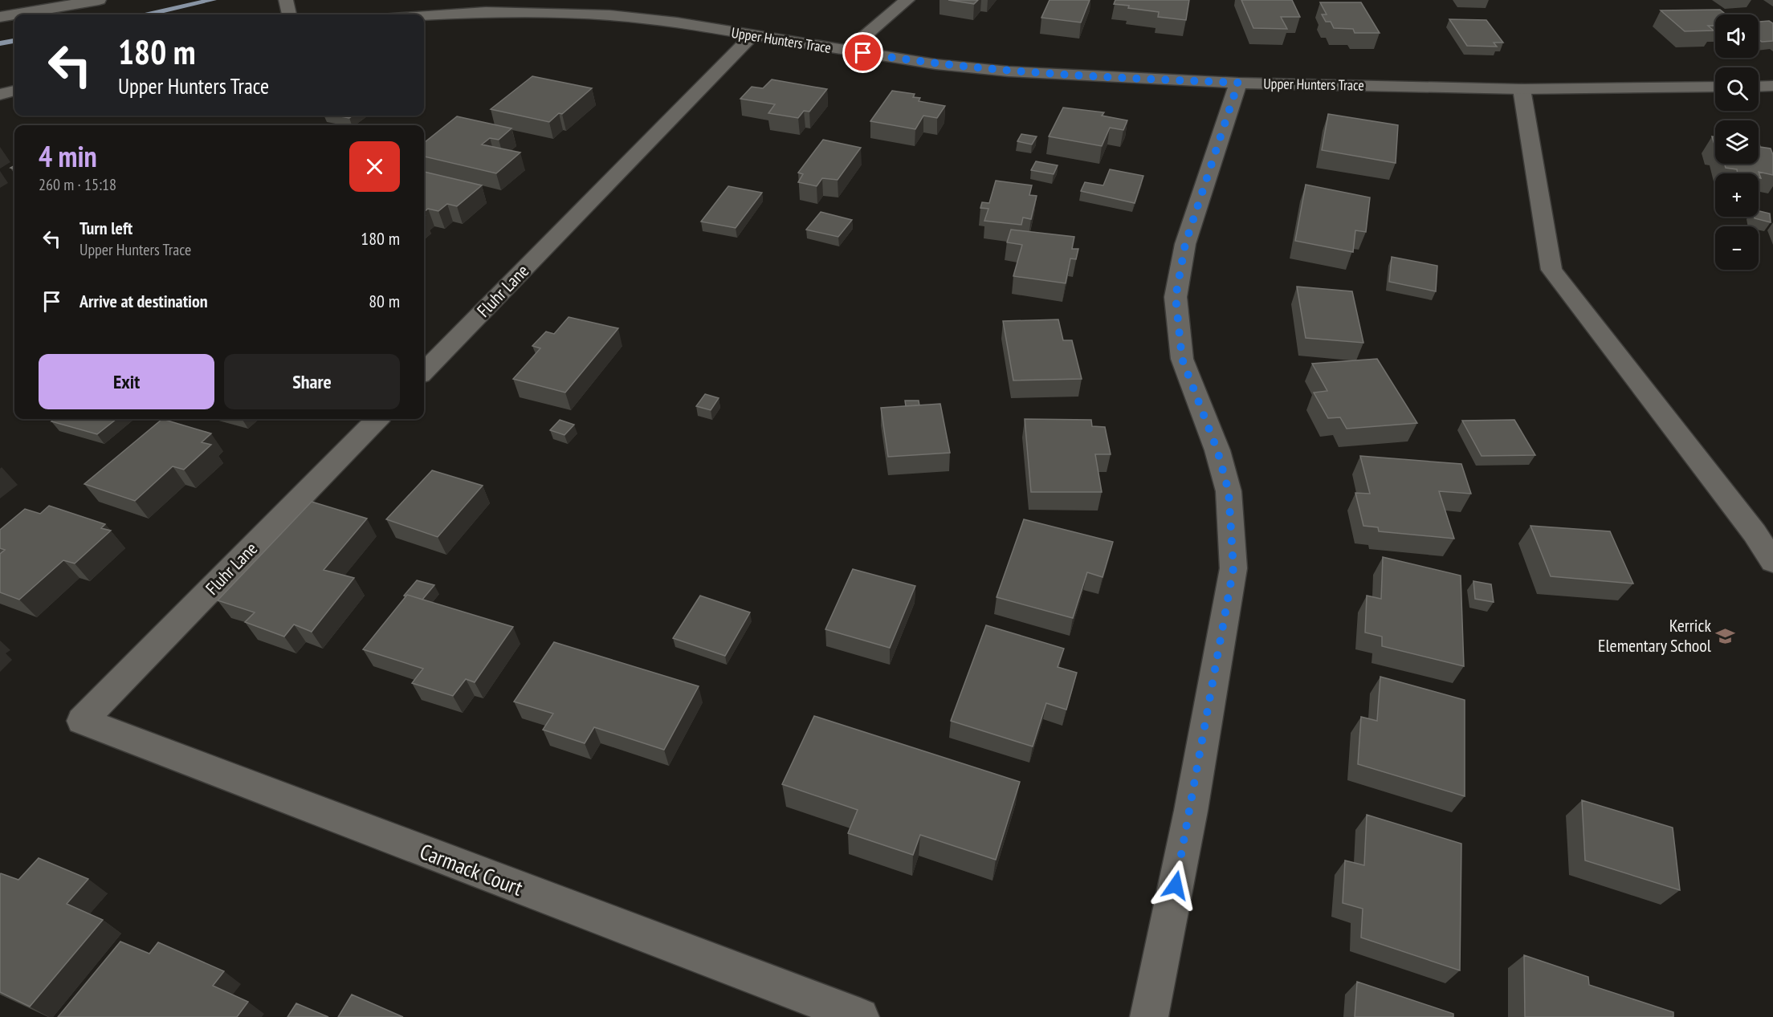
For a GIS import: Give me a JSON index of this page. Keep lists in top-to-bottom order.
{
  "streets": {
    "street": ["Upper Hunters Trace", "Fluhr Lane", "Carmack Court"]
  },
  "crossings": [
    ["Upper Hunters Trace", "Fluhr Lane"],
    ["Fluhr Lane", "Carmack Court"]
  ],
  "places": {
    "school or university": ["Kerrick Elementary School"]
  },
  "page": {
    "map_buttons": ["+", "−"],
    "turn": ["180 m", "Upper Hunters Trace"],
    "heading": ["4 min", "260 m · 15:18"],
    "list": [
      {
        "name": "Turn left",
        "note": "Upper Hunters Trace",
        "value": "180 m"
      },
      {
        "name": "Arrive at destination",
        "value": "80 m"
      }
    ],
    "buttons": ["Exit", "Share"]
  }
}
